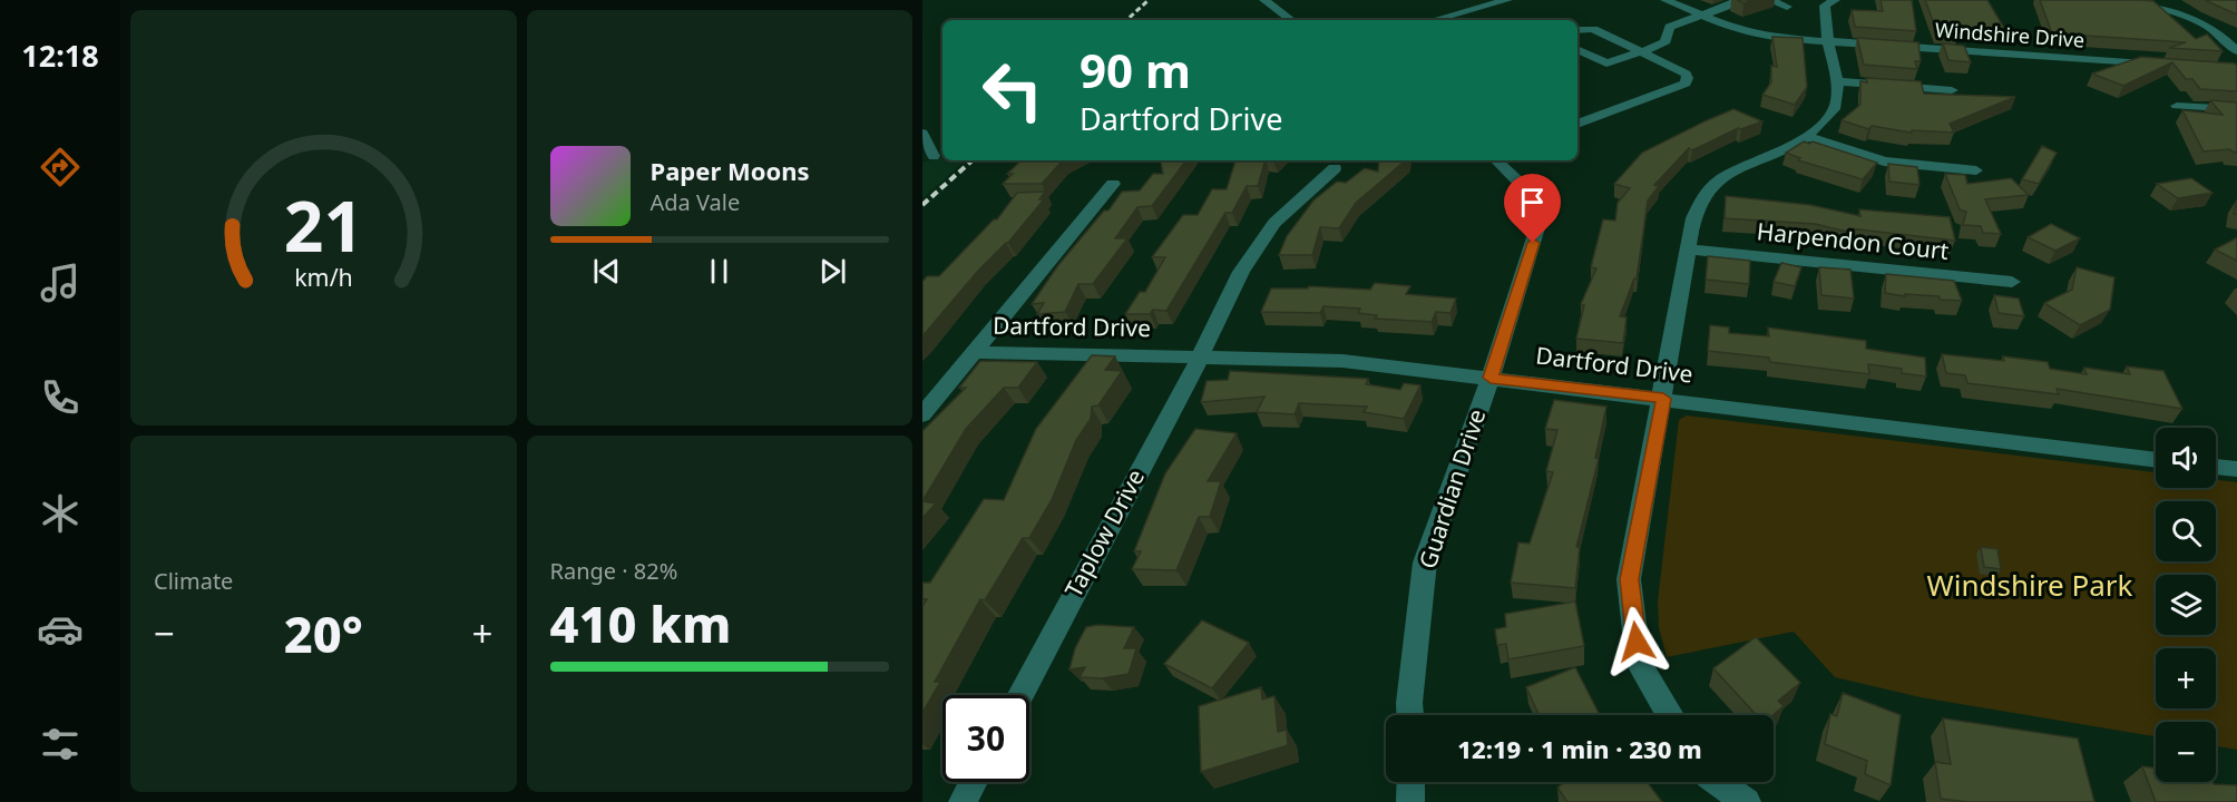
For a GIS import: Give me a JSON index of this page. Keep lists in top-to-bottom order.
{
  "streets": {
    "street": [
      "Windshire Drive",
      "Harpendon Court",
      "Dartford Drive",
      "Guardian Drive",
      "Taplow Drive"
    ]
  },
  "crossings": [
    ["Dartford Drive", "Guardian Drive"],
    ["Dartford Drive", "Taplow Drive"]
  ],
  "parks": ["Windshire Park"],
  "page": {
    "tabs": "12:18",
    "turn": ["90 m", "Dartford Drive"],
    "song": ["Paper Moons", "Ada Vale"],
    "map_buttons": ["+", "−"],
    "tile": [
      "Climate",
      ["Range · 82%", "410 km"]
    ],
    "heat": ["−", "20°", "+"],
    "limit": "30",
    "trip": "12:19 · 1 min · 230 m",
    "gauge": ["21", "km/h"]
  }
}
